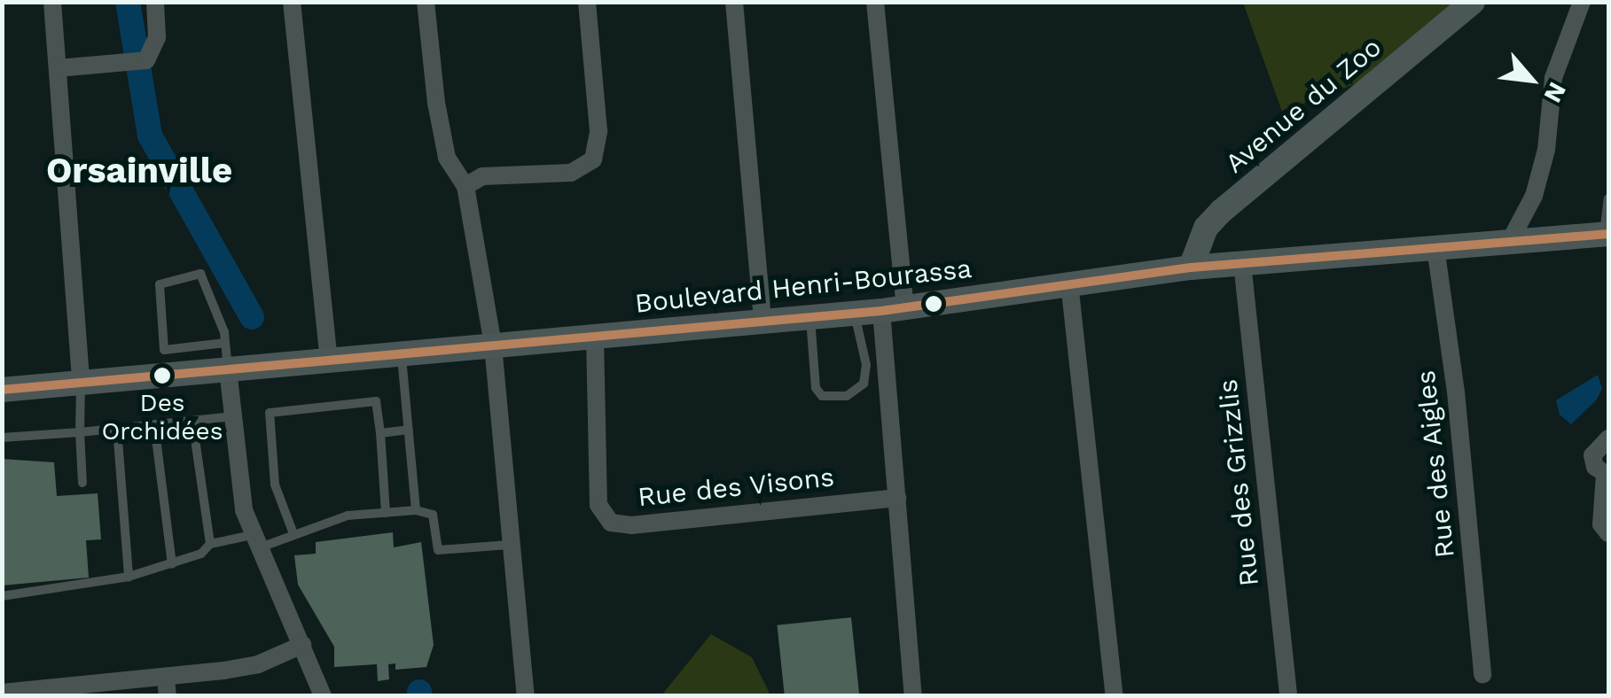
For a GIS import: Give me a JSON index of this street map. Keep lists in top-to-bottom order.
{
  "streets": {
    "main road": ["Avenue du Zoo", "Boulevard Henri-Bourassa"],
    "street": ["Rue des Aigles", "Rue des Grizzlis", "Rue des Visons"]
  },
  "crossings": [
    ["Avenue du Zoo", "Boulevard Henri-Bourassa"],
    ["Boulevard Henri-Bourassa", "Rue des Aigles"],
    ["Boulevard Henri-Bourassa", "Rue des Grizzlis"],
    ["Boulevard Henri-Bourassa", "Rue des Visons"]
  ],
  "districts": ["Orsainville"],
  "places": ["Des Orchidées"],
  "north": "bottom right"
}
